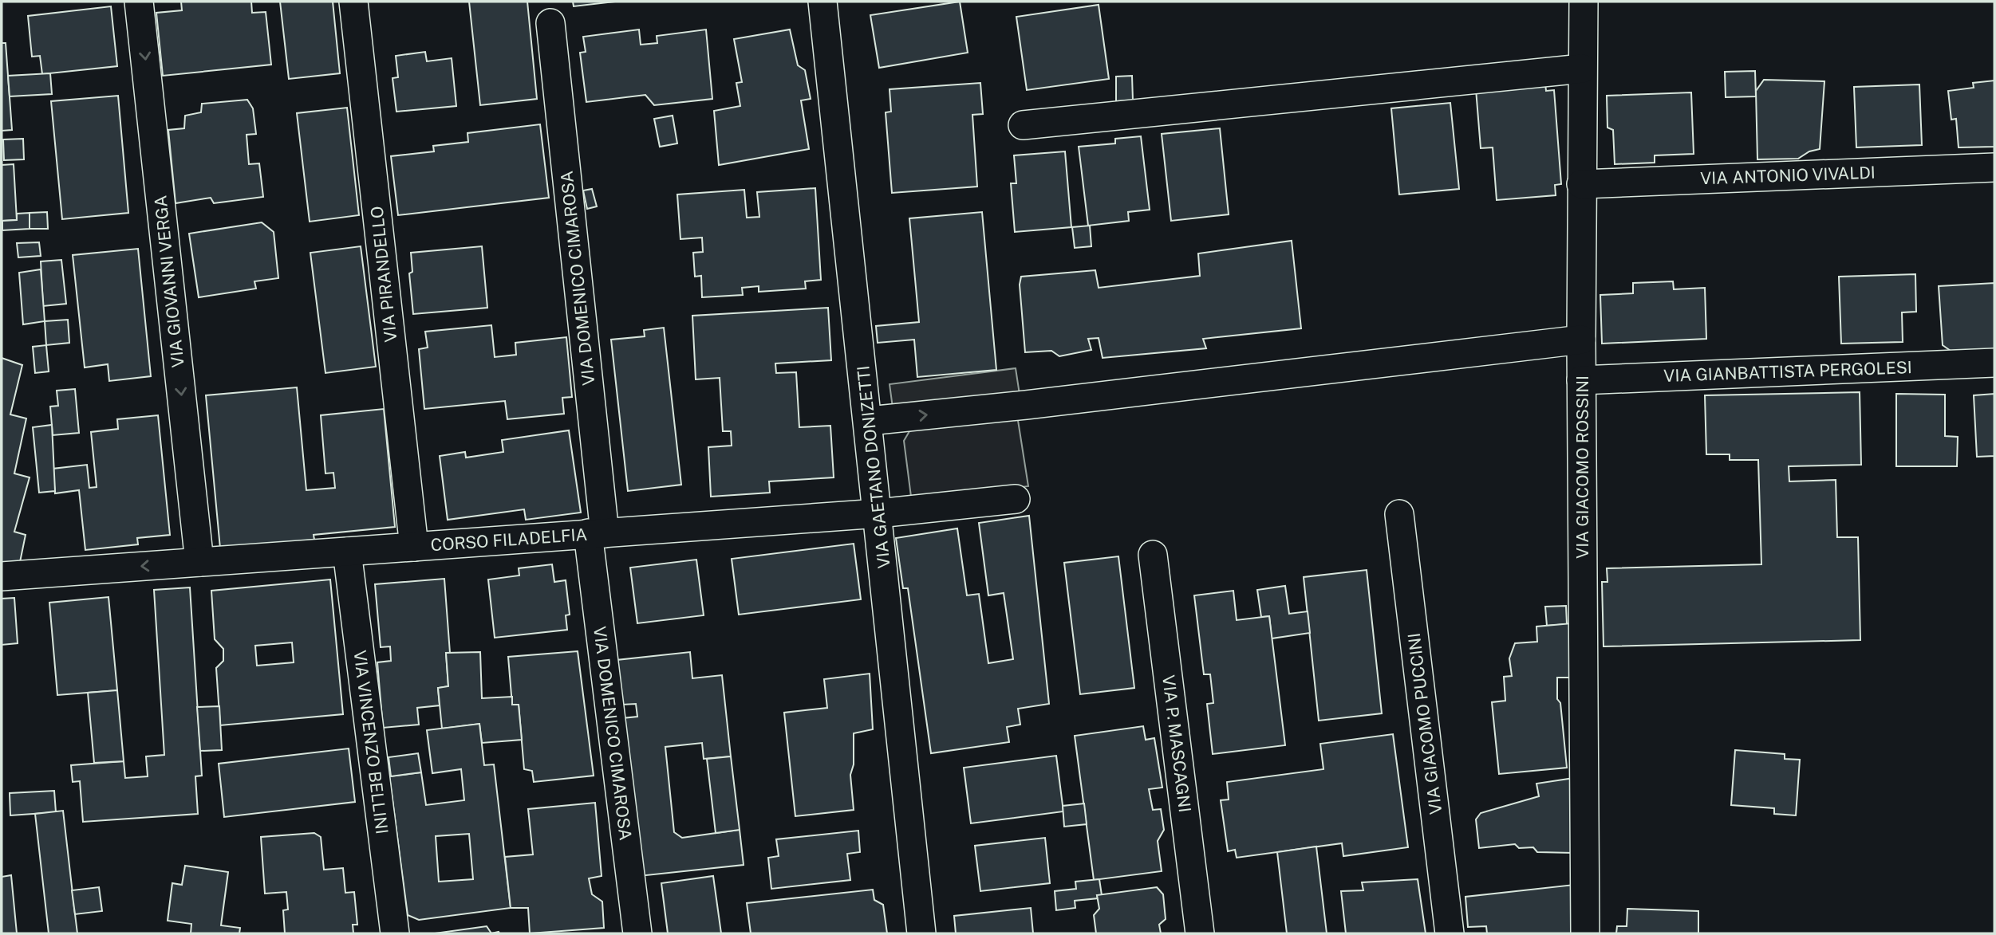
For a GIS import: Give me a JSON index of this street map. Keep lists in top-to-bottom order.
{
  "streets": {
    "street": [
      "VIA ANTONIO VIVALDI",
      "VIA PIRANDELLO",
      "VIA DOMENICO CIMAROSA",
      "VIA GIOVANNI VERGA",
      "VIA GIANBATTISTA PERGOLESI",
      "VIA GAETANO DONIZETTI",
      "VIA GIACOMO ROSSINI",
      "CORSO FILADELFIA",
      "VIA GIACOMO PUCCINI",
      "VIA VINCENZO BELLINI",
      "VIA P. MASCAGNI"
    ]
  },
  "crossings": [
    ["VIA ANTONIO VIVALDI", "VIA GIACOMO ROSSINI"],
    ["VIA PIRANDELLO", "CORSO FILADELFIA"],
    ["VIA DOMENICO CIMAROSA", "CORSO FILADELFIA"],
    ["VIA GIOVANNI VERGA", "CORSO FILADELFIA"],
    ["VIA GIANBATTISTA PERGOLESI", "VIA GIACOMO ROSSINI"],
    ["VIA GAETANO DONIZETTI", "CORSO FILADELFIA"],
    ["CORSO FILADELFIA", "VIA VINCENZO BELLINI"]
  ],
  "one_way": ["VIA GIOVANNI VERGA"]
}
